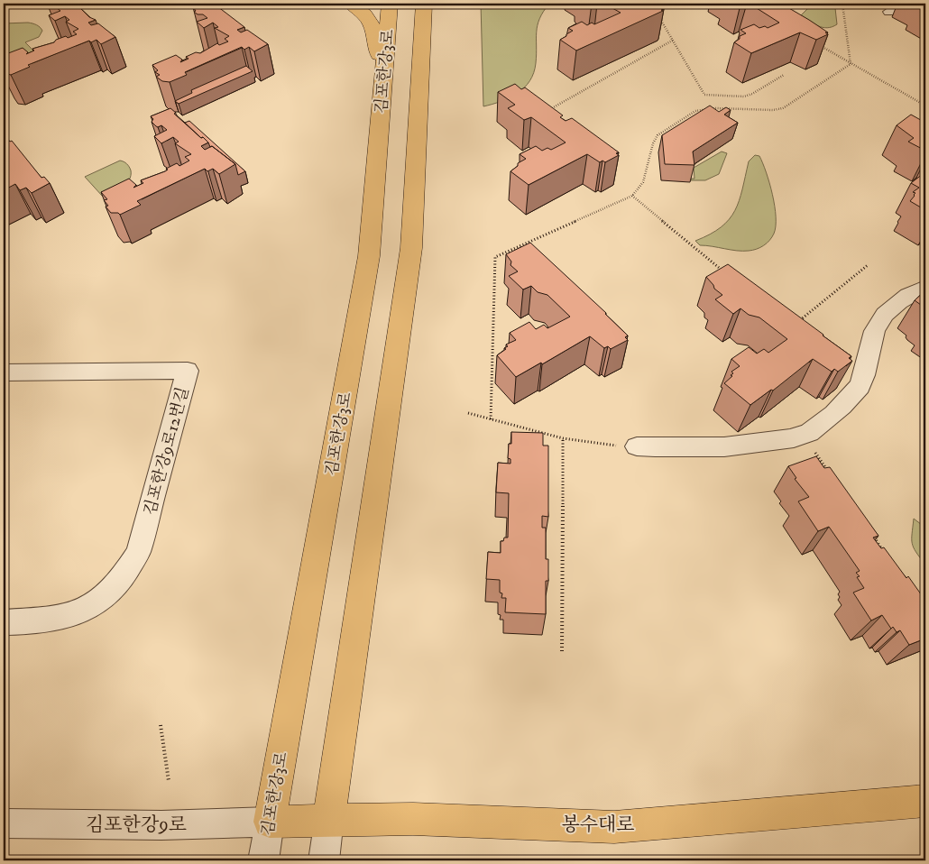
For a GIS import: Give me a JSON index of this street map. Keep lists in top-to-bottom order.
{
  "streets": {
    "main road": ["김포한강3로", "봉수대로"],
    "street": ["김포한강9로12번길", "김포한강9로"]
  },
  "crossings": [
    ["김포한강3로", "김포한강9로"],
    ["김포한강3로", "봉수대로"],
    ["김포한강9로", "봉수대로"]
  ]
}
